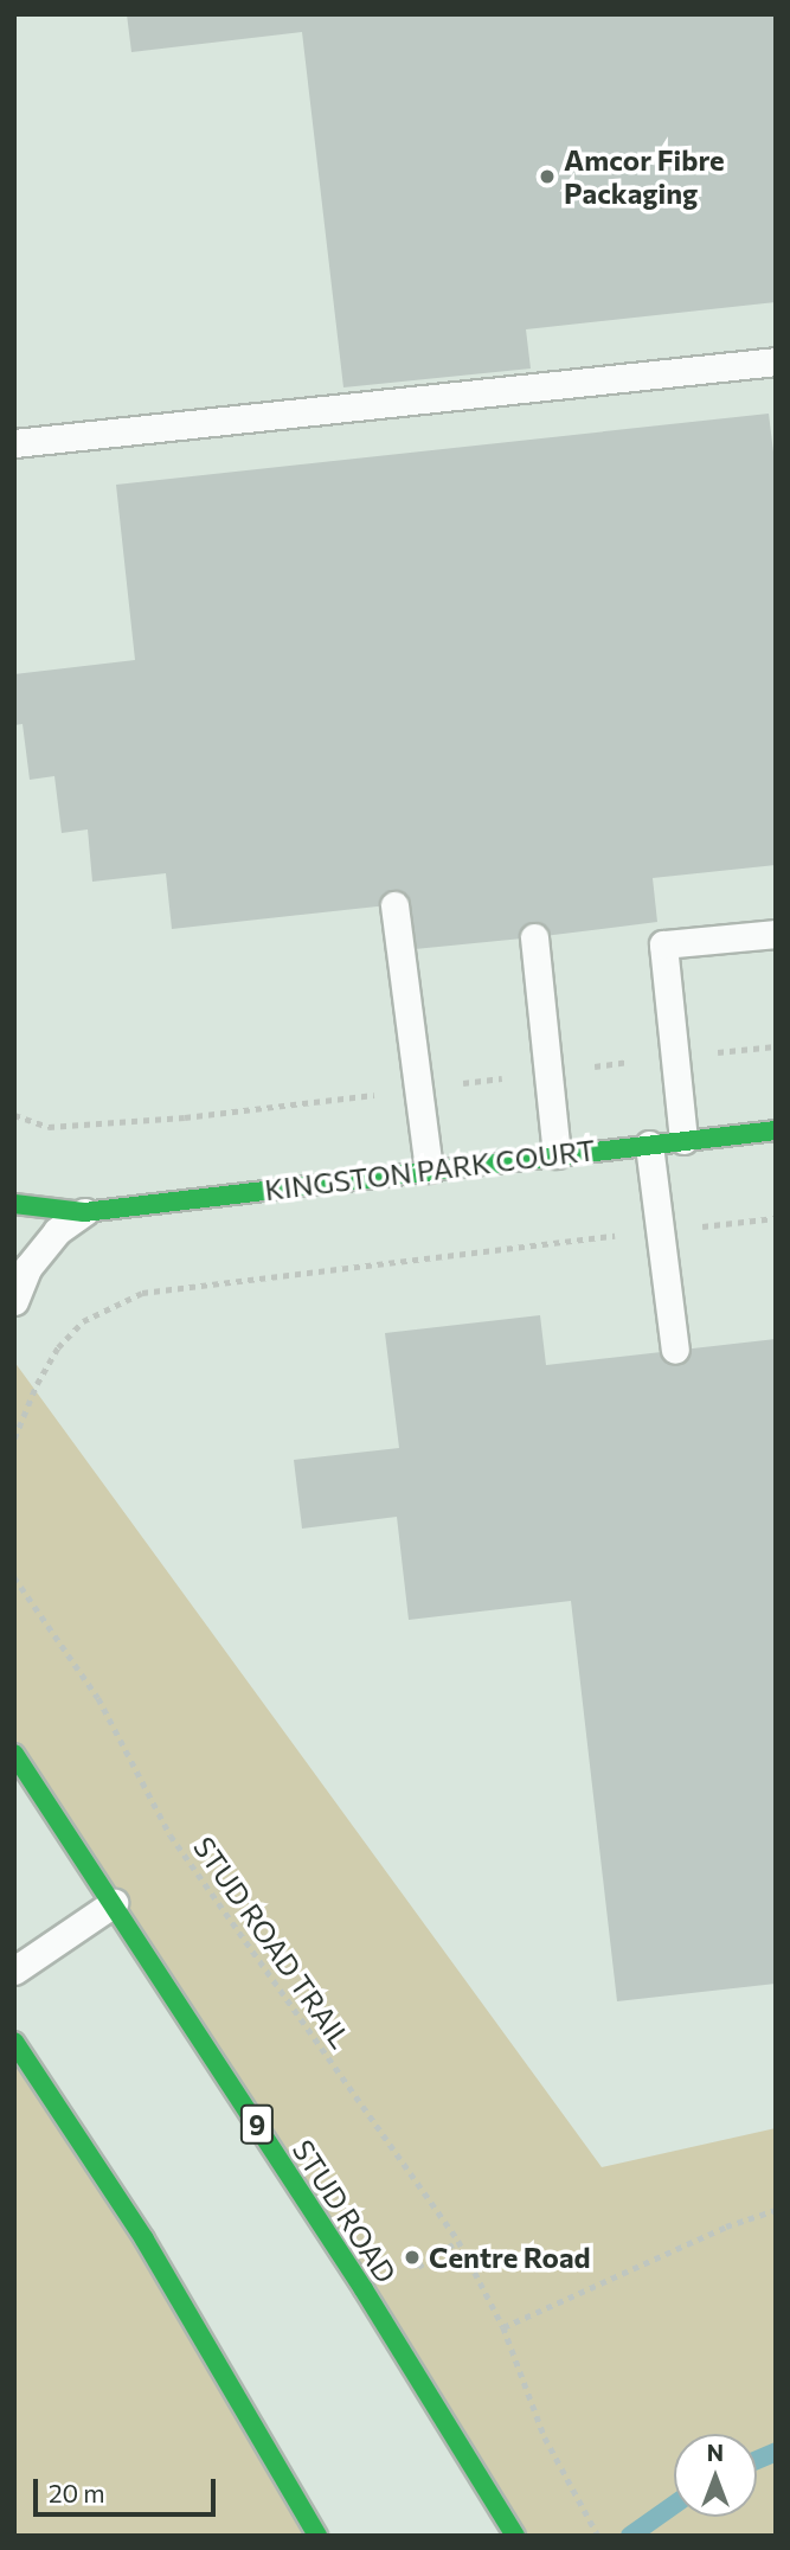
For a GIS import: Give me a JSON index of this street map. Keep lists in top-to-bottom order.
{
  "streets": {
    "main road": ["KINGSTON PARK COURT", "9", "STUD ROAD"],
    "path": ["STUD ROAD TRAIL"]
  },
  "places": ["Amcor Fibre Packaging", "Centre Road"],
  "scale_bar": "20 m",
  "north": "top"
}
